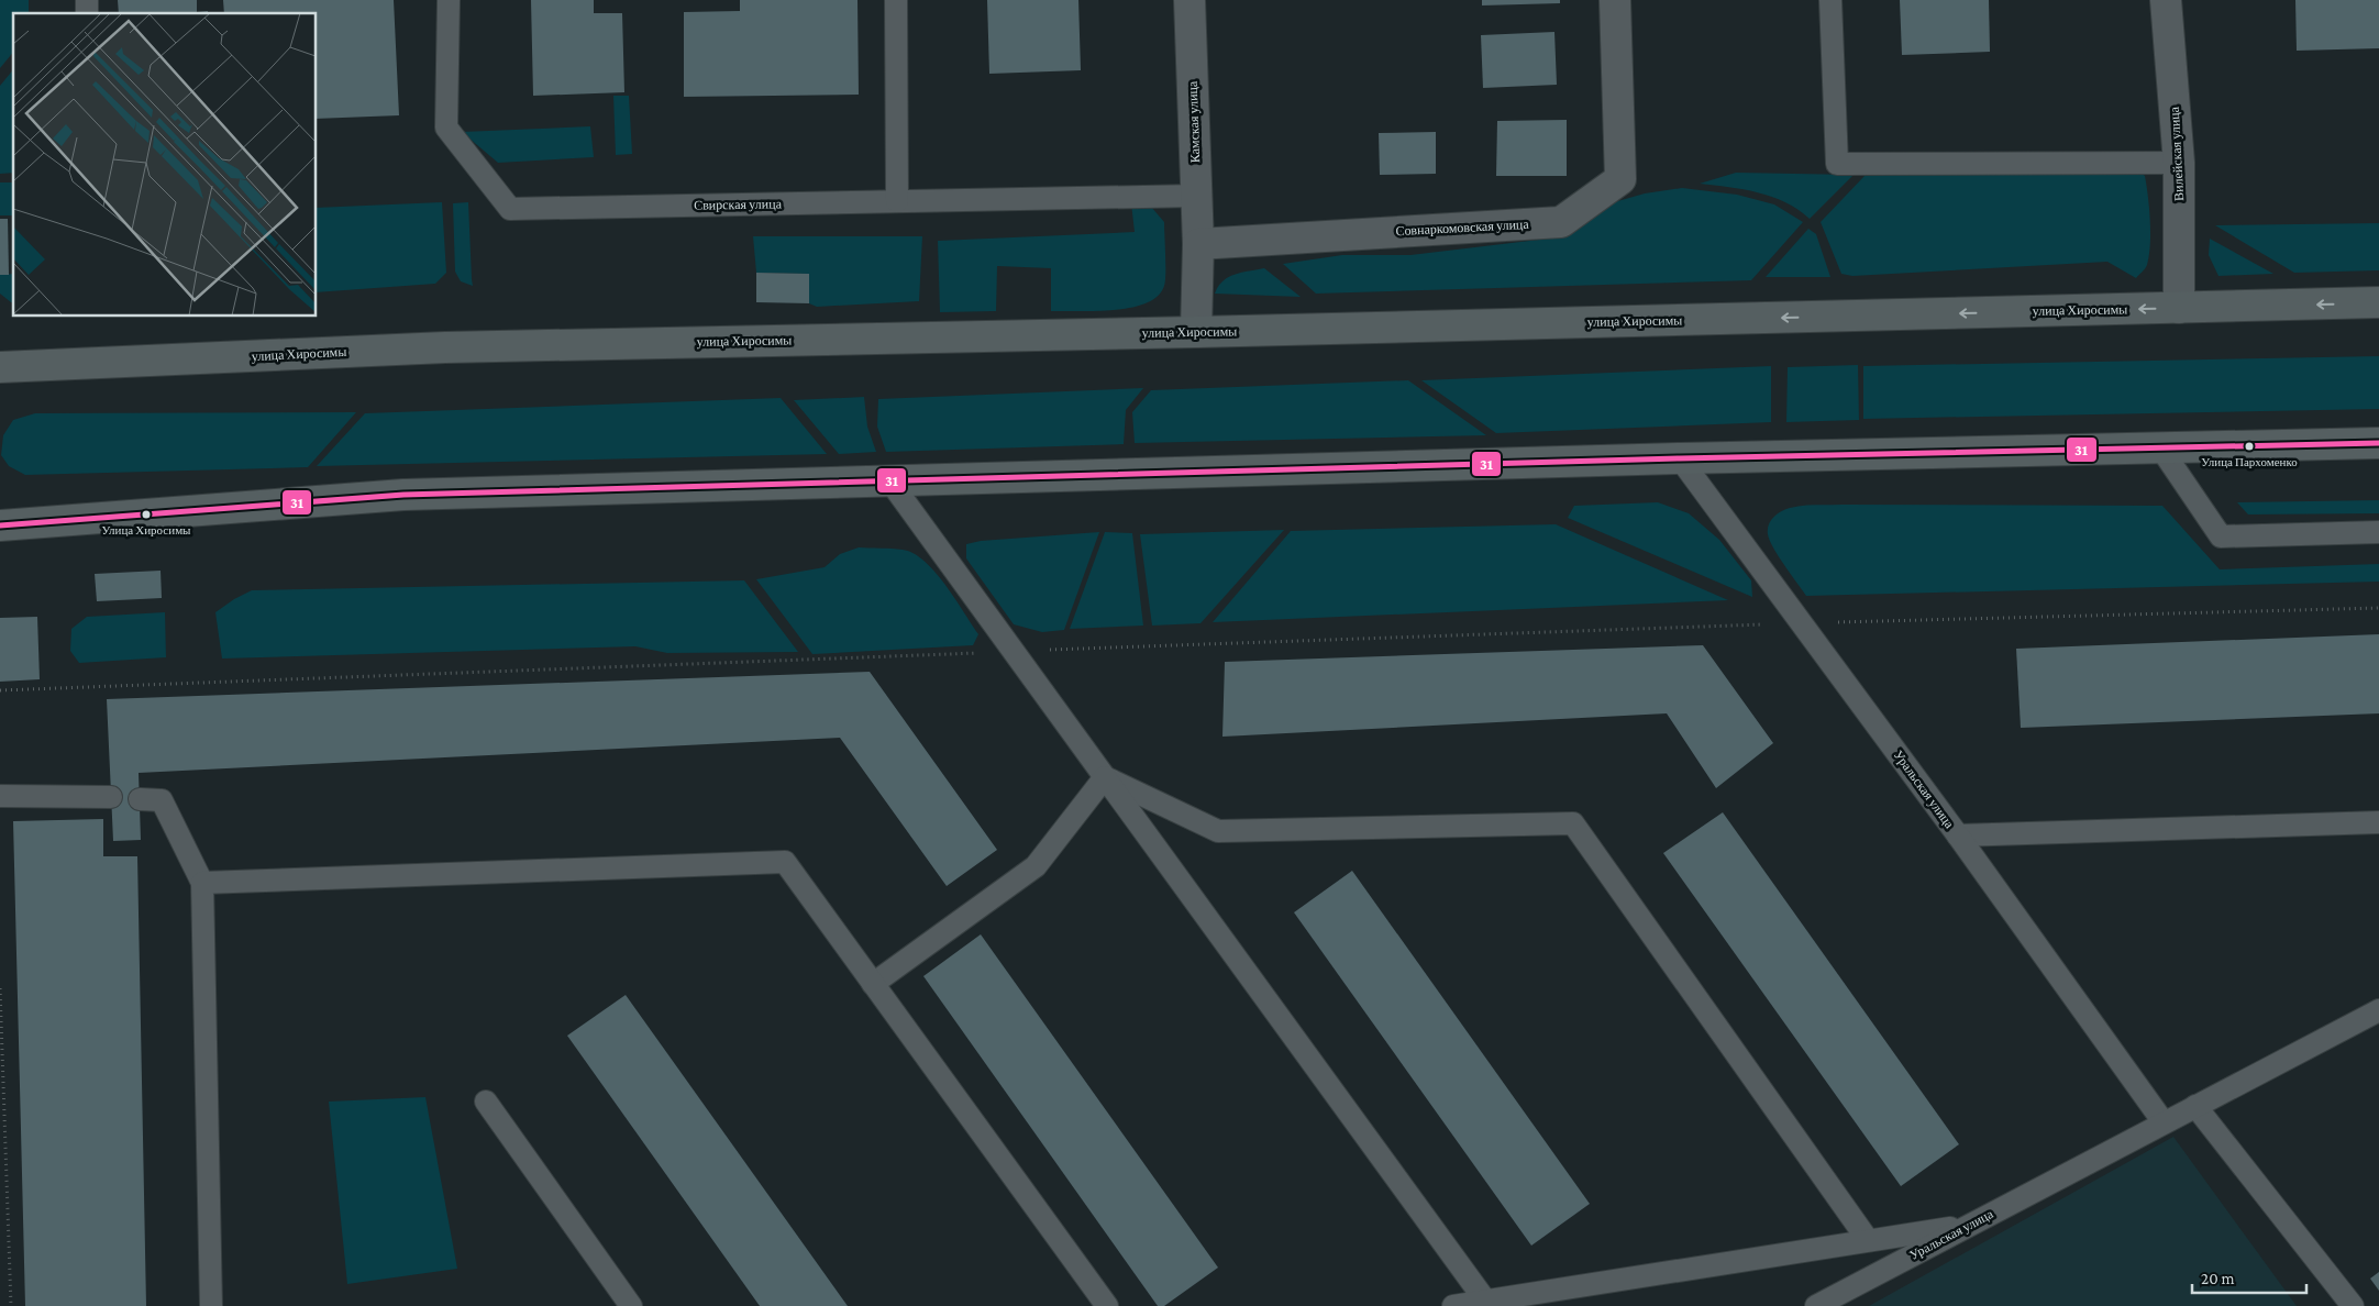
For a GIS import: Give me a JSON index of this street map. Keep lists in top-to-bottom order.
{
  "streets": {
    "main road": ["улица Хиросимы"],
    "street": ["Камская улица", "Вилейская улица", "Совнаркомовская улица"],
    "lane": ["Свирская улица", "Уральская улица"]
  },
  "crossings": [
    ["Камская улица", "Свирская улица"],
    ["Камская улица", "Совнаркомовская улица"],
    ["Вилейская улица", "улица Хиросимы"]
  ],
  "places": ["Улица Пархоменко", "Улица Хиросимы"],
  "lines": ["transit line 31"],
  "scale_bar": "20 m"
}
